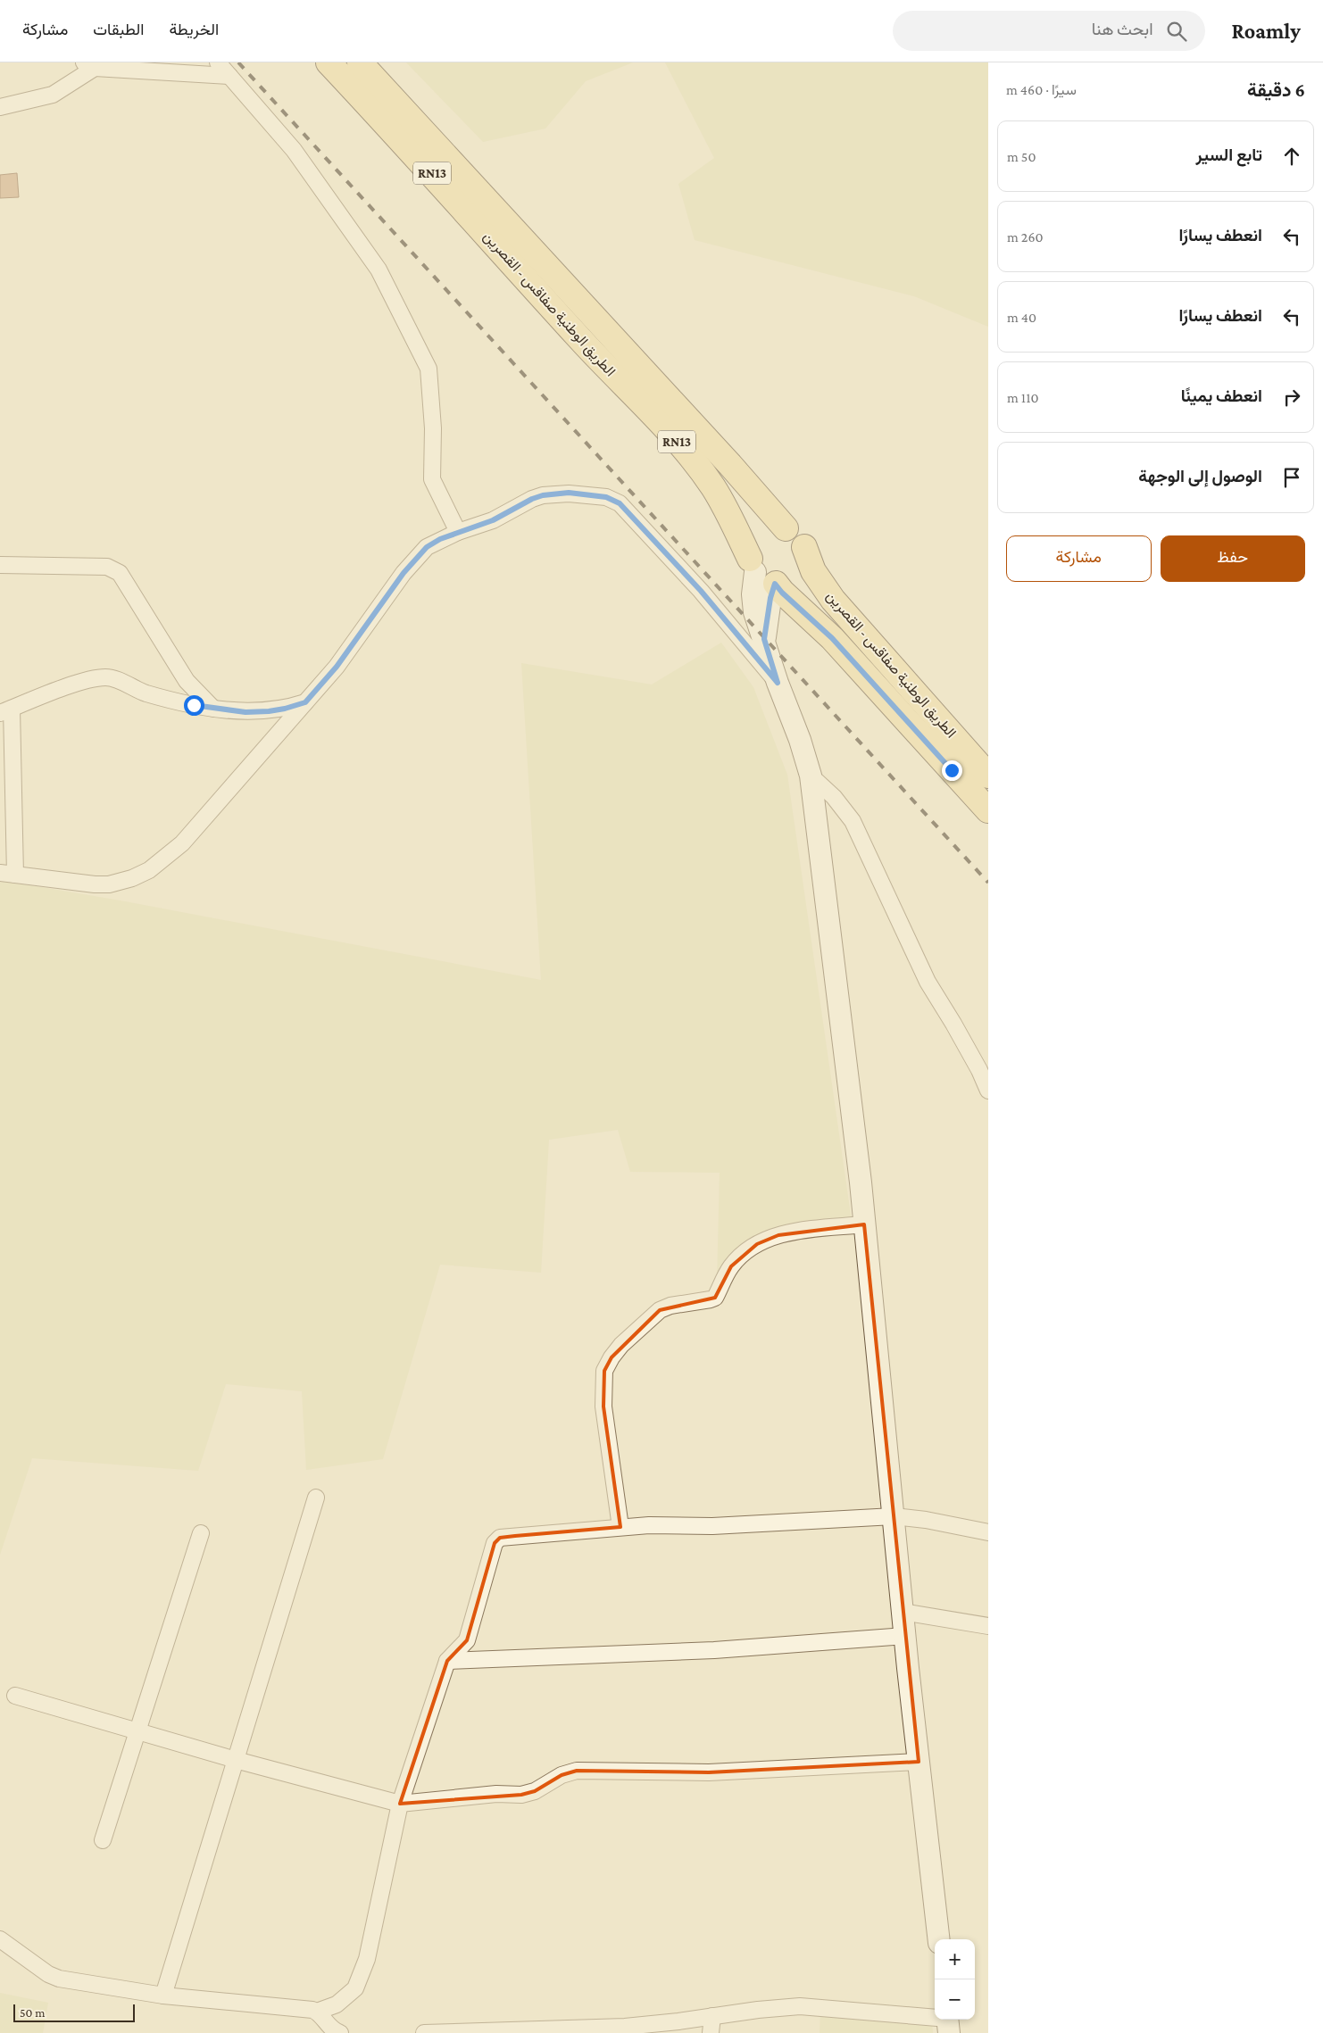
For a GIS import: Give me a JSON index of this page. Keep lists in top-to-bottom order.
{
  "streets": {
    "main road": ["RN13", "الطريق الوطنية صفاقس - القصرين"]
  },
  "crossings": [
    ["RN13", "الطريق الوطنية صفاقس - القصرين"]
  ],
  "scale_bar": "50 m",
  "page": {
    "header": "Roamly",
    "search": "ابحث هنا",
    "nav": ["الخريطة", "الطبقات", "مشاركة"],
    "heading": ["6 دقيقة", "سيرًا · 460 m"],
    "list": [
      ["تابع السير", "50 m"],
      ["انعطف يسارًا", "260 m"],
      ["انعطف يسارًا", "40 m"],
      ["انعطف يمينًا", "110 m"],
      "الوصول إلى الوجهة"
    ],
    "buttons": ["حفظ", "مشاركة"],
    "map_buttons": ["+", "−"],
    "scale": "50 m"
  }
}
